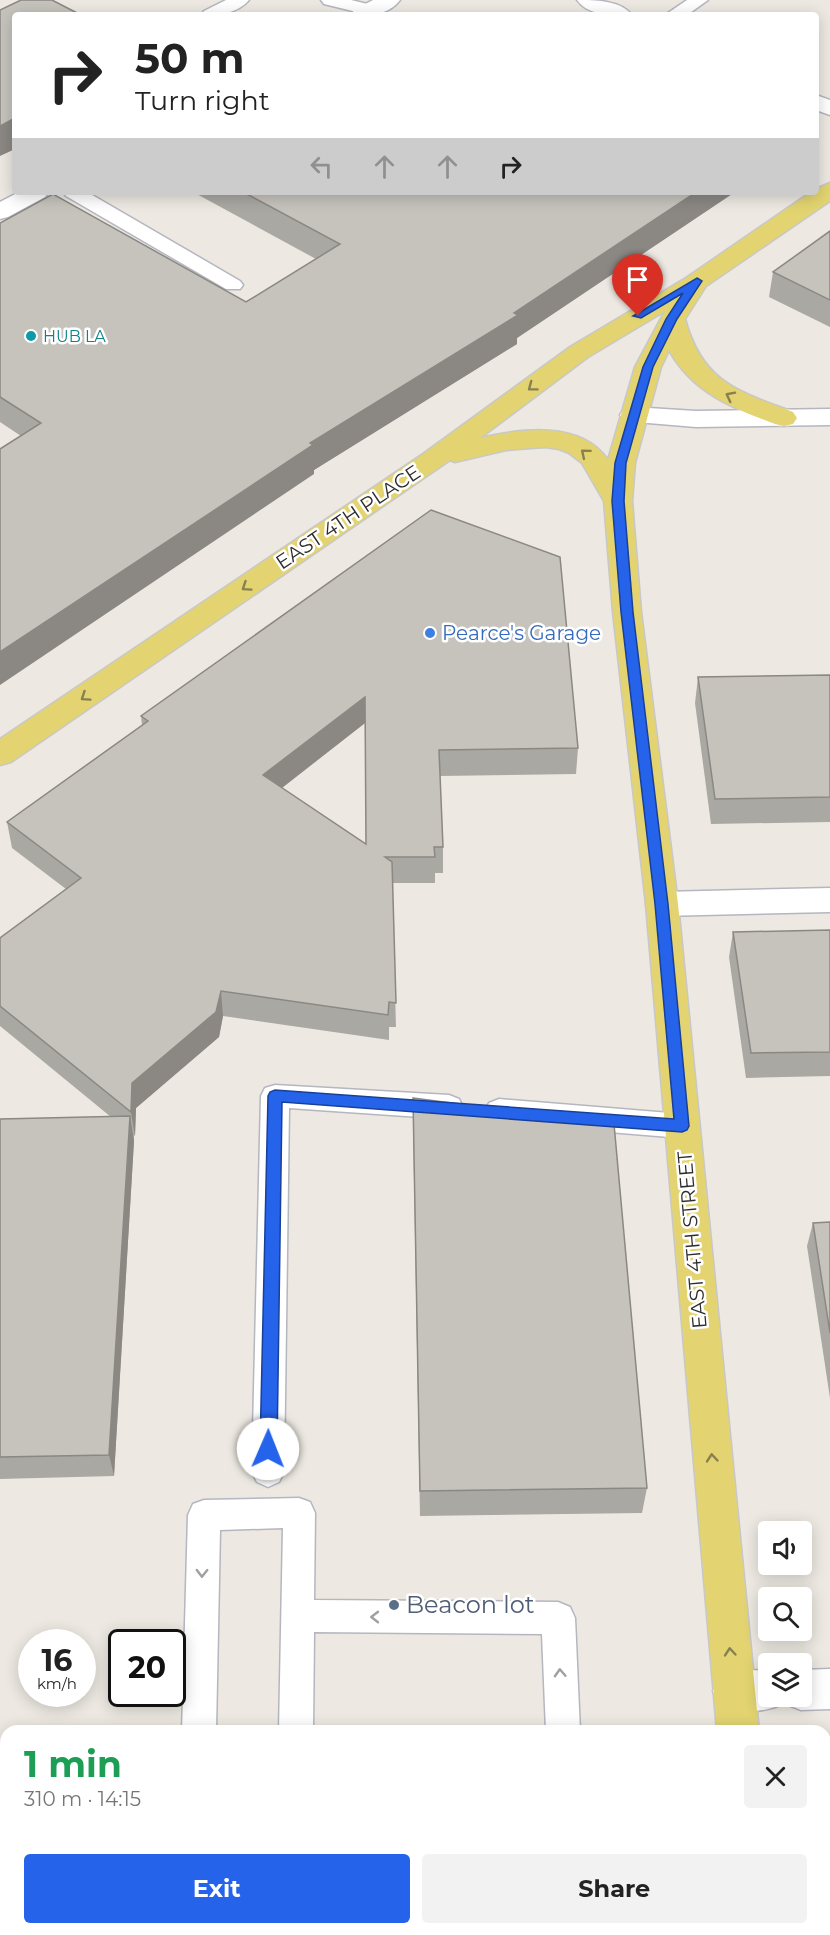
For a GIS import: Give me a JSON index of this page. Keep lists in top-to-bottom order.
{
  "streets": {
    "main road": ["EAST 4TH PLACE", "EAST 4TH STREET"]
  },
  "crossings": [
    ["EAST 4TH PLACE", "EAST 4TH STREET"]
  ],
  "one_way": ["EAST 4TH PLACE"],
  "places": ["HUB LA", "Pearce's Garage", "Beacon lot"],
  "page": {
    "turn": ["50 m", "Turn right"],
    "speed": "16 km/h",
    "limit": "20",
    "heading": ["1 min", "310 m · 14:15"],
    "buttons": ["Exit", "Share"]
  }
}
